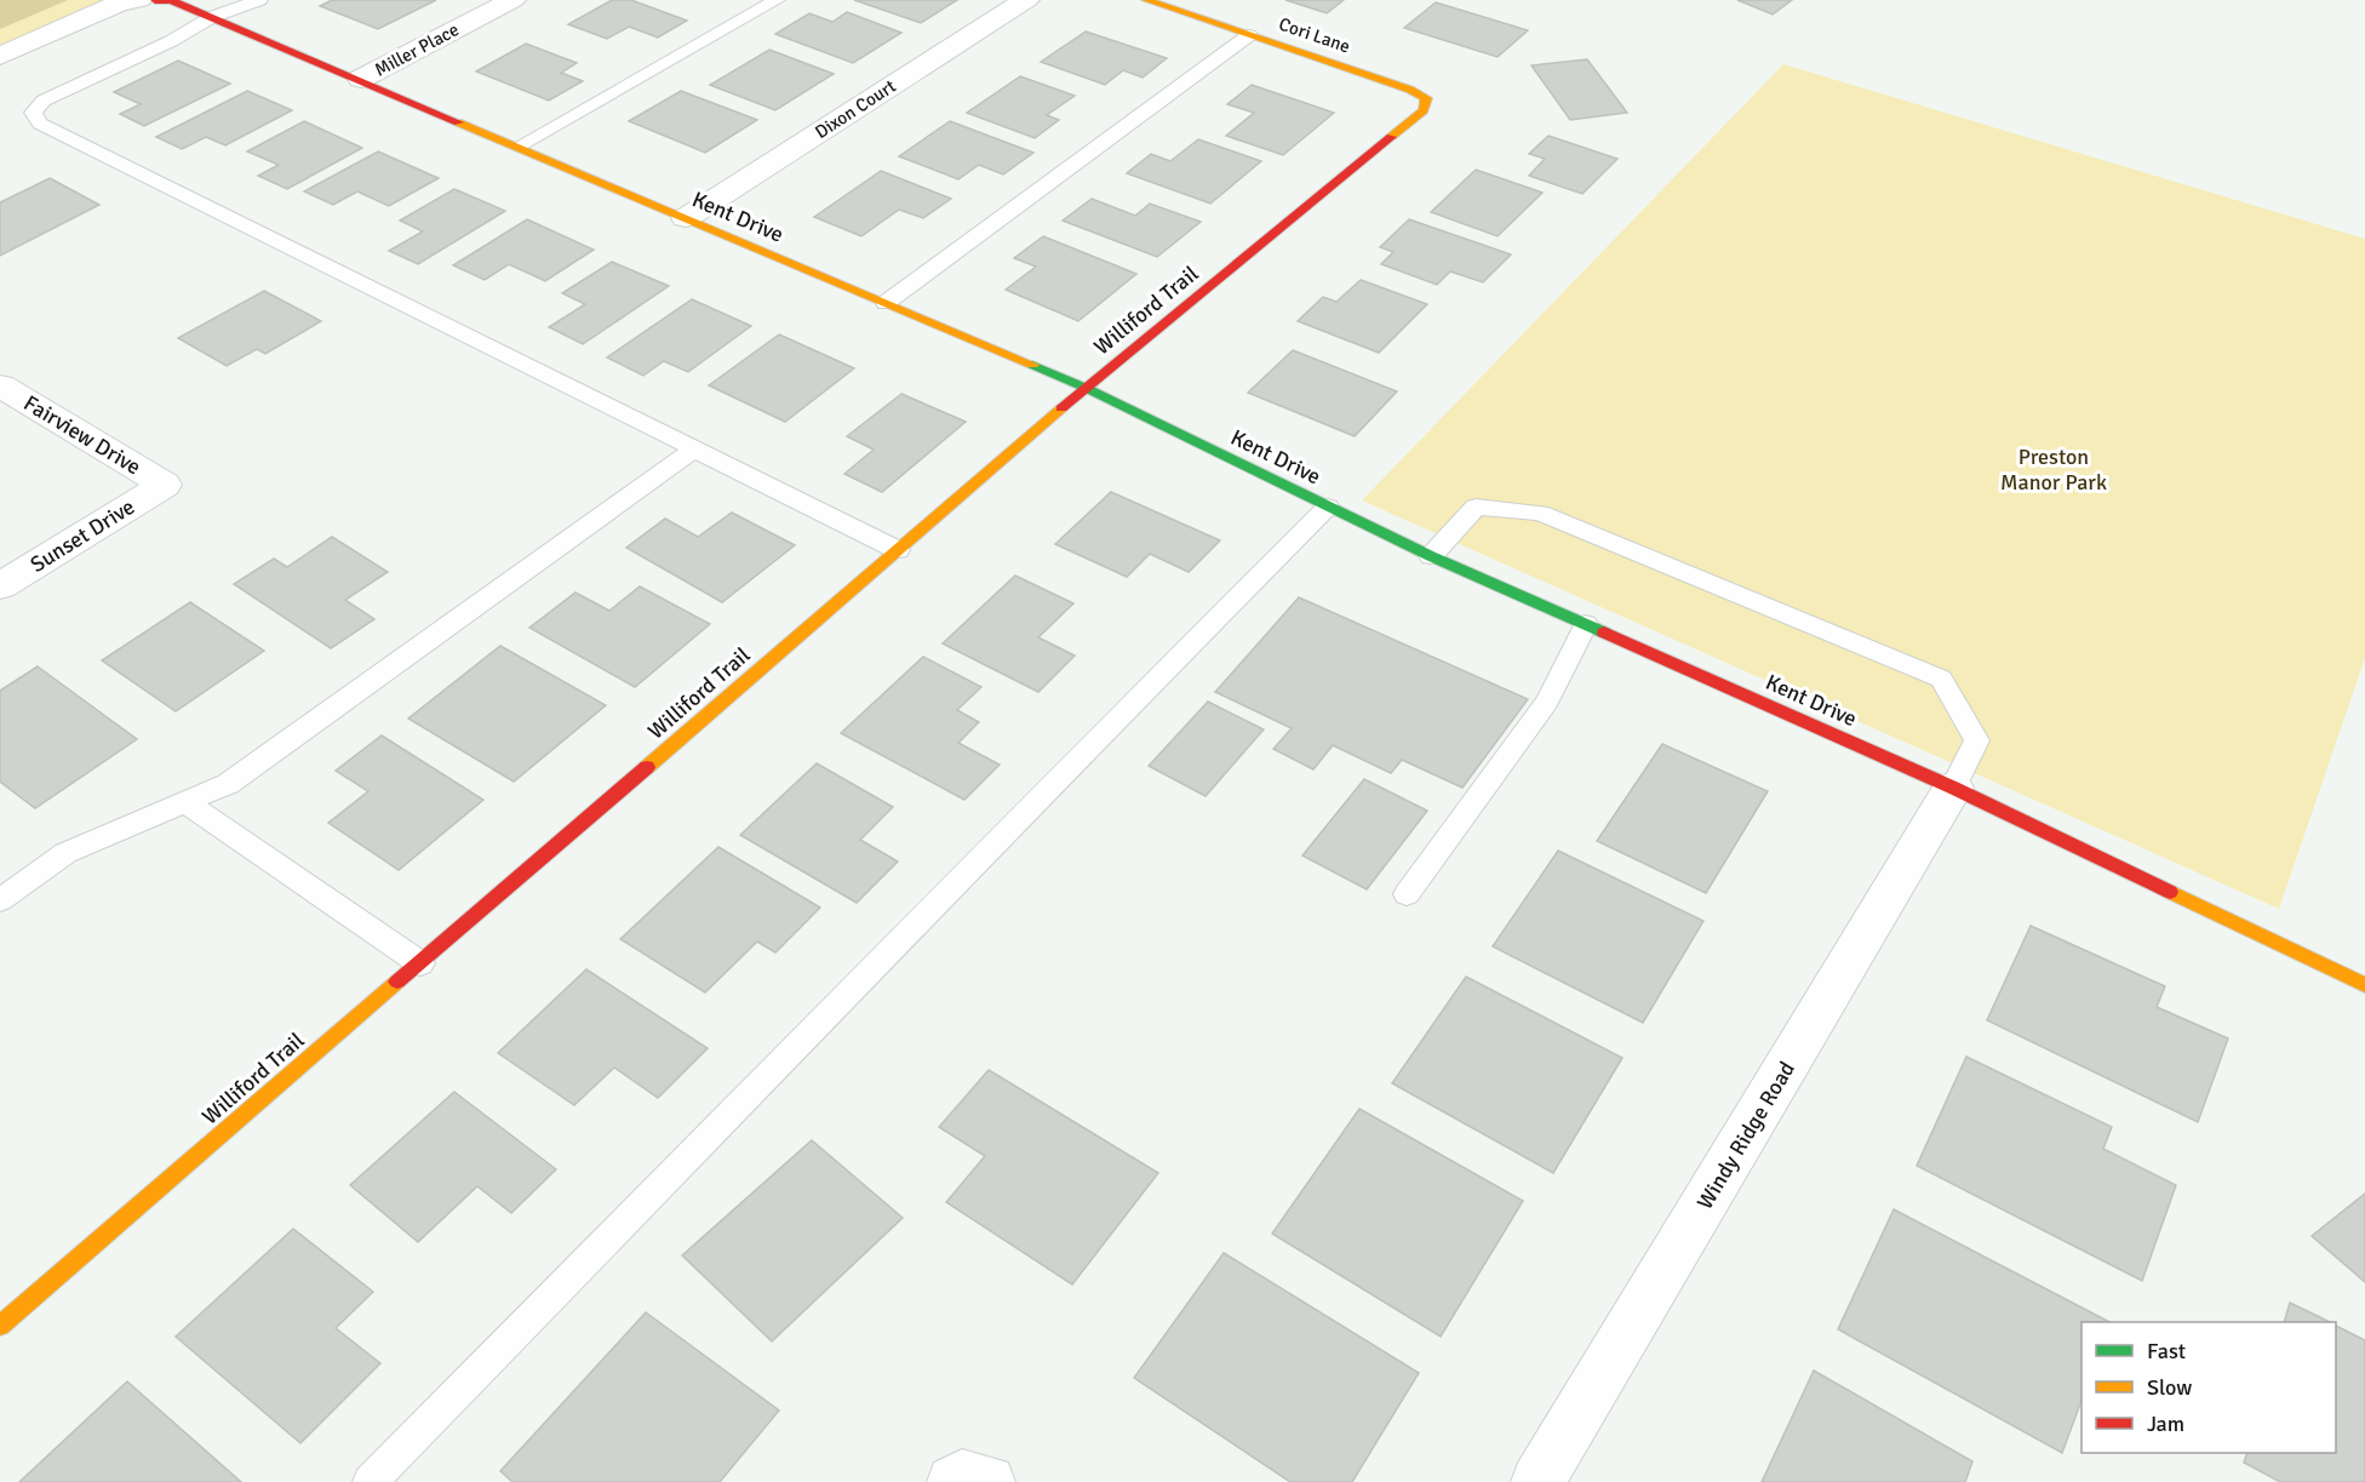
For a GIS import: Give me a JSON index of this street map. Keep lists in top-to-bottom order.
{
  "streets": {
    "street": [
      "Cori Lane",
      "Miller Place",
      "Dixon Court",
      "Kent Drive",
      "Williford Trail",
      "Fairview Drive",
      "Sunset Drive",
      "Windy Ridge Road"
    ]
  },
  "crossings": [
    ["Cori Lane", "Williford Trail"],
    ["Miller Place", "Kent Drive"],
    ["Dixon Court", "Kent Drive"],
    ["Kent Drive", "Williford Trail"],
    ["Kent Drive", "Windy Ridge Road"],
    ["Fairview Drive", "Sunset Drive"]
  ],
  "parks": ["Preston Manor Park"],
  "legend": ["Fast", "Slow", "Jam"]
}
